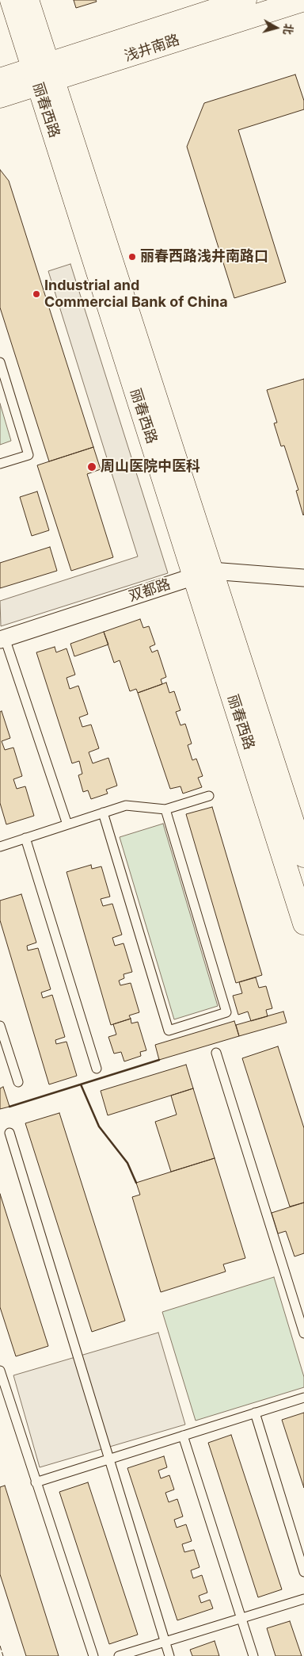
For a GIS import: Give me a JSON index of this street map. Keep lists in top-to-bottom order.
{
  "streets": {
    "main road": ["浅井南路", "丽春西路"],
    "street": ["双都路"]
  },
  "crossings": [
    ["浅井南路", "丽春西路"],
    ["丽春西路", "双都路"]
  ],
  "places": ["丽春西路浅井南路口", "Industrial and Commercial Bank of China", "周山医院中医科"],
  "north": "right"
}
